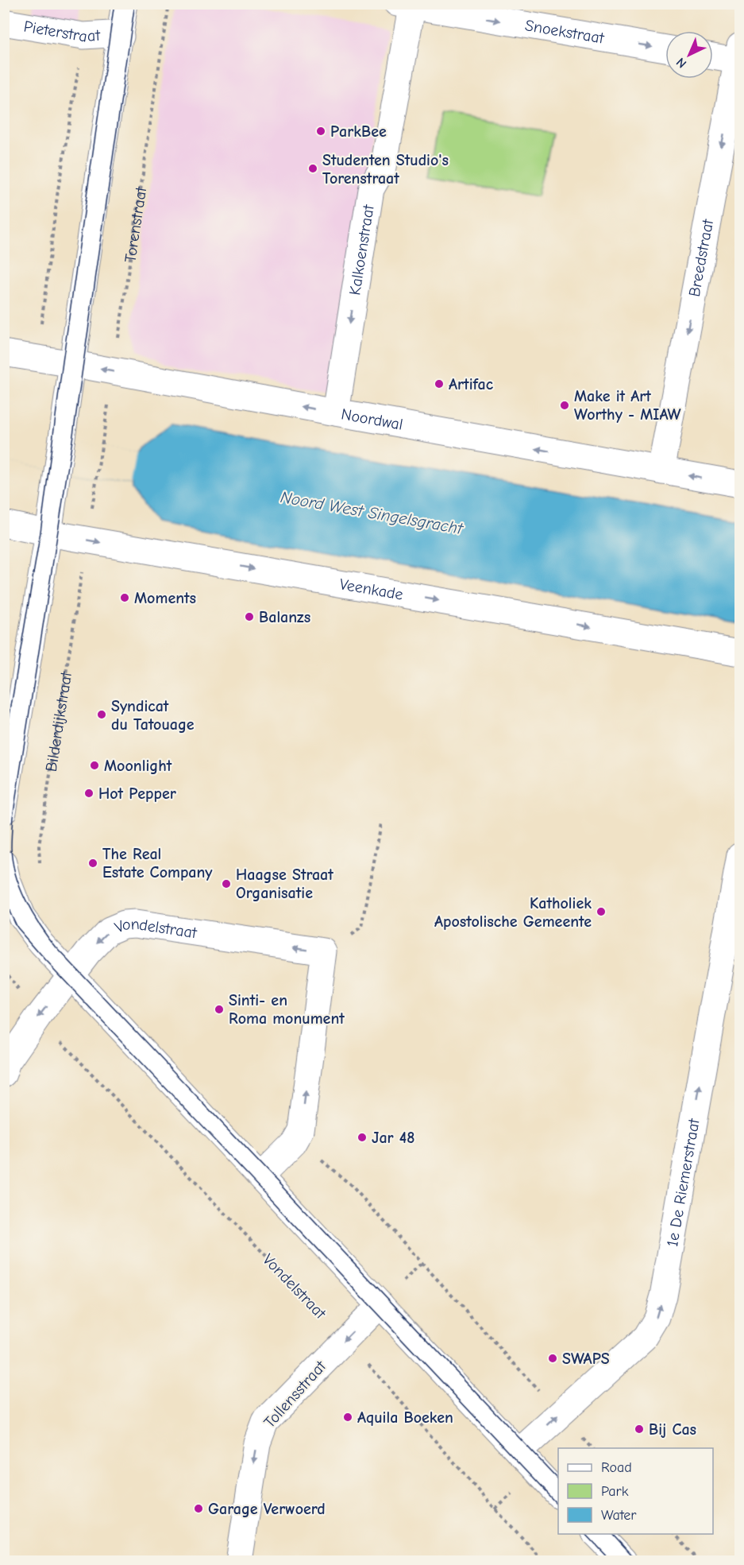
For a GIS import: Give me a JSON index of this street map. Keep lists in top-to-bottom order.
{
  "streets": {
    "street": [
      "Pieterstraat",
      "Snoekstraat",
      "Kalkoenstraat",
      "Breedstraat",
      "Noordwal",
      "Veenkade",
      "Vondelstraat",
      "1e De Riemerstraat",
      "Tollensstraat"
    ],
    "path": ["Torenstraat", "Bilderdijkstraat"]
  },
  "crossings": [
    ["Snoekstraat", "Kalkoenstraat"],
    ["Torenstraat", "Noordwal"],
    ["Torenstraat", "Bilderdijkstraat"],
    ["Kalkoenstraat", "Noordwal"],
    ["Breedstraat", "Noordwal"],
    ["Veenkade", "Bilderdijkstraat"],
    ["Vondelstraat", "Tollensstraat"]
  ],
  "one_way": [
    "Snoekstraat",
    "Kalkoenstraat",
    "Breedstraat",
    "Noordwal",
    "Veenkade",
    "1e De Riemerstraat",
    "Tollensstraat"
  ],
  "water": ["Noord West Singelsgracht"],
  "places": [
    "ParkBee",
    "Studenten Studio's Torenstraat",
    "Artifac",
    "Make it Art Worthy - MIAW",
    "Moments",
    "Balanzs",
    "Syndicat du Tatouage",
    "Moonlight",
    "Hot Pepper",
    "The Real Estate Company",
    "Haagse Straat Organisatie",
    "Katholiek Apostolische Gemeente",
    "Sinti- en Roma monument",
    "Jar 48",
    "SWAPS",
    "Aquila Boeken",
    "Bij Cas",
    "Garage Verwoerd"
  ],
  "legend": ["Road", "Park", "Water"],
  "north": "bottom left"
}
